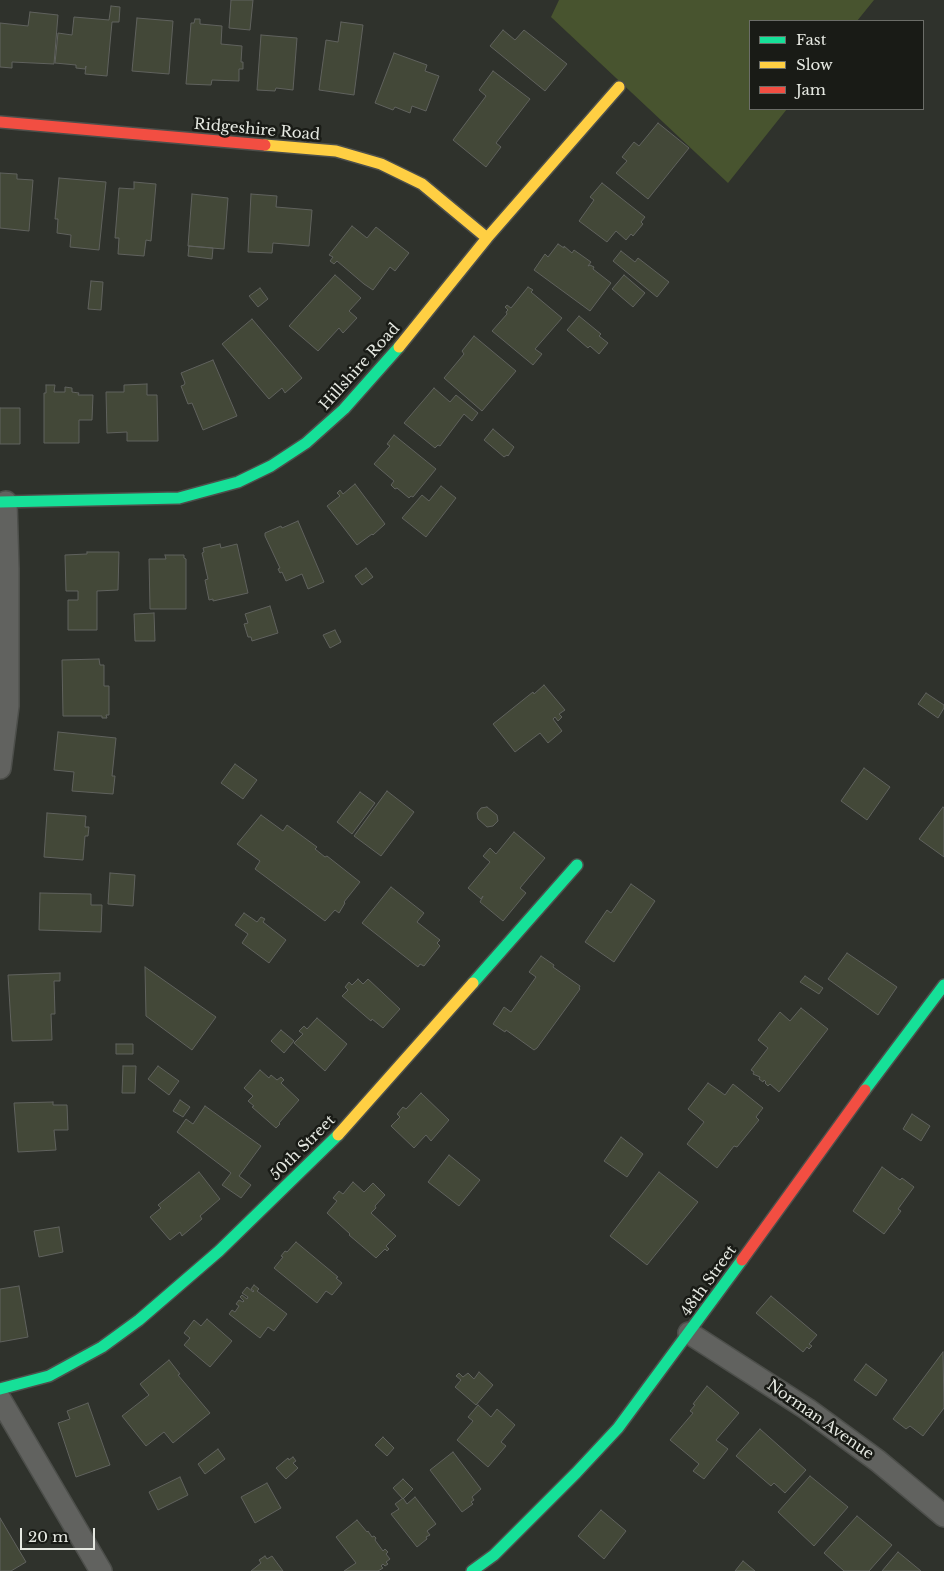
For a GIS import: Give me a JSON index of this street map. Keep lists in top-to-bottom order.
{
  "streets": {
    "street": [
      "Ridgeshire Road",
      "Hillshire Road",
      "50th Street",
      "48th Street",
      "Norman Avenue"
    ]
  },
  "crossings": [
    ["Ridgeshire Road", "Hillshire Road"],
    ["48th Street", "Norman Avenue"]
  ],
  "legend": ["Fast", "Slow", "Jam"],
  "scale_bar": "20 m"
}
